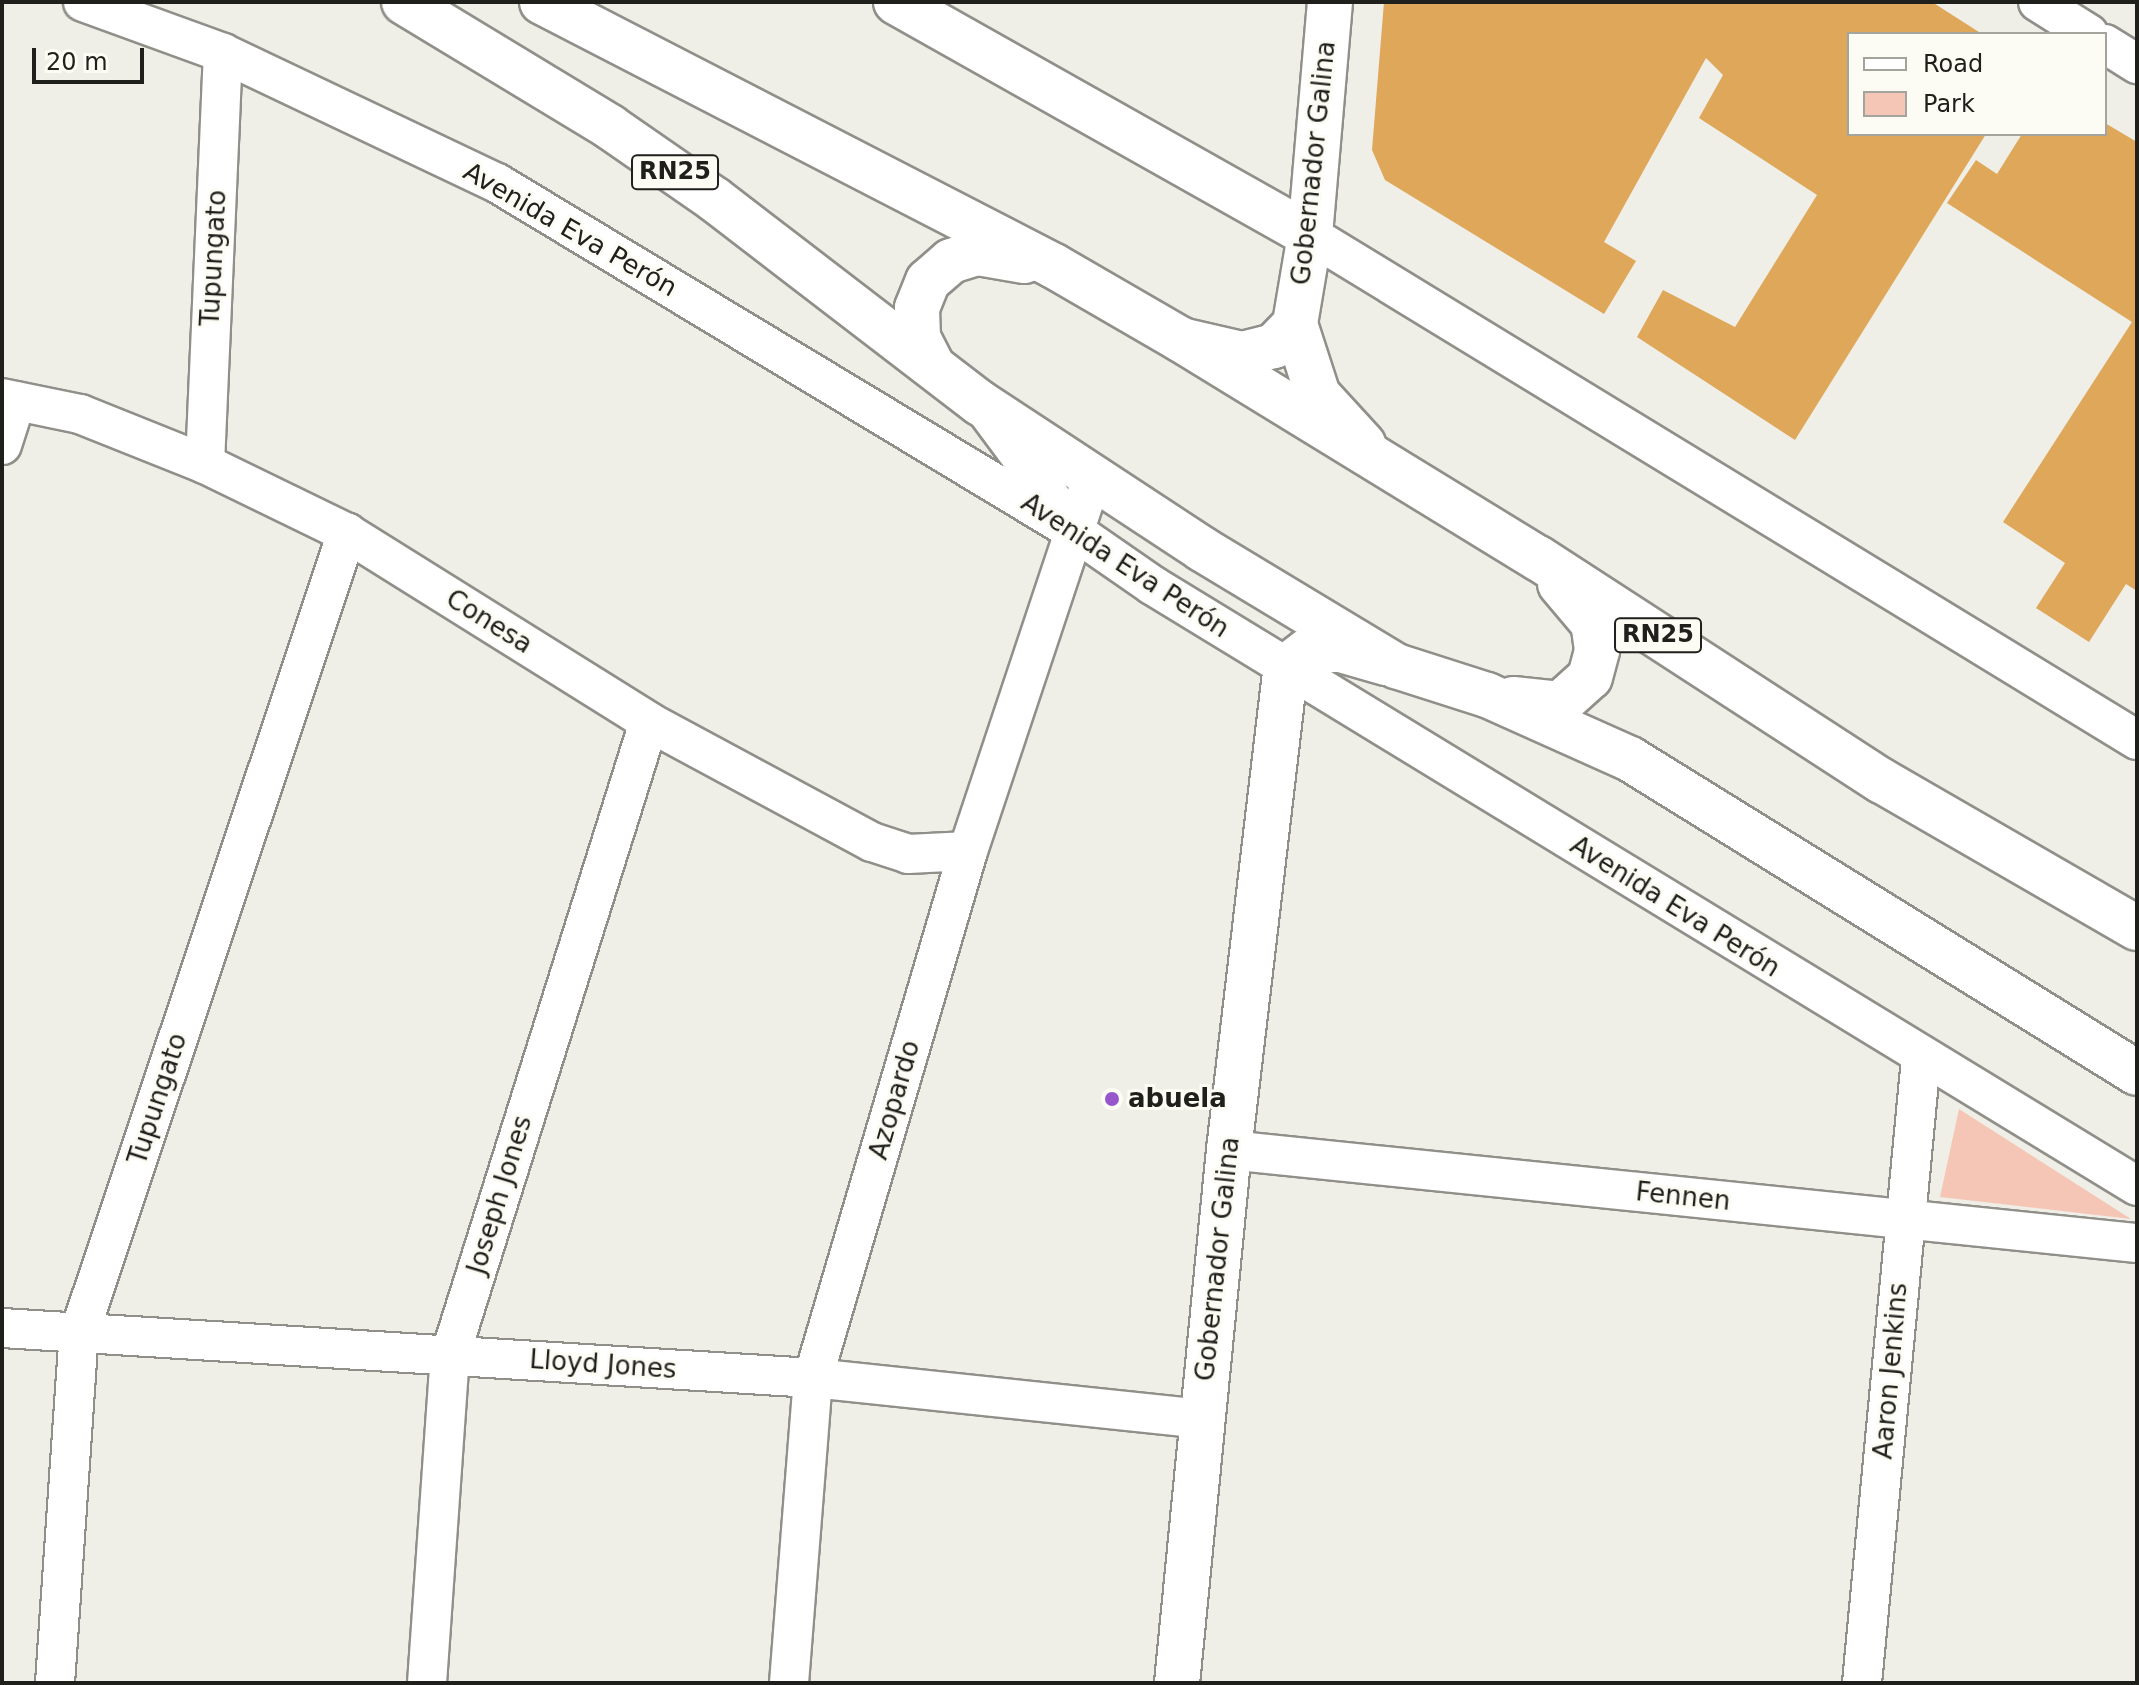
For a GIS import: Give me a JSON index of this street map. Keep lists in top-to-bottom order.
{
  "streets": {
    "main road": ["Gobernador Galina", "RN25"],
    "street": [
      "Avenida Eva Perón",
      "Tupungato",
      "Conesa",
      "Azopardo",
      "Joseph Jones",
      "Fennen",
      "Lloyd Jones",
      "Aaron Jenkins"
    ]
  },
  "crossings": [
    ["Gobernador Galina", "Avenida Eva Perón"],
    ["Gobernador Galina", "Fennen"],
    ["Gobernador Galina", "Lloyd Jones"],
    ["RN25", "Azopardo"],
    ["Avenida Eva Perón", "Tupungato"],
    ["Avenida Eva Perón", "Azopardo"],
    ["Avenida Eva Perón", "Aaron Jenkins"],
    ["Tupungato", "Conesa"],
    ["Tupungato", "Lloyd Jones"],
    ["Conesa", "Azopardo"],
    ["Conesa", "Joseph Jones"],
    ["Azopardo", "Lloyd Jones"],
    ["Joseph Jones", "Lloyd Jones"],
    ["Fennen", "Aaron Jenkins"]
  ],
  "places": ["abuela"],
  "legend": ["Road", "Park"],
  "scale_bar": "20 m"
}
